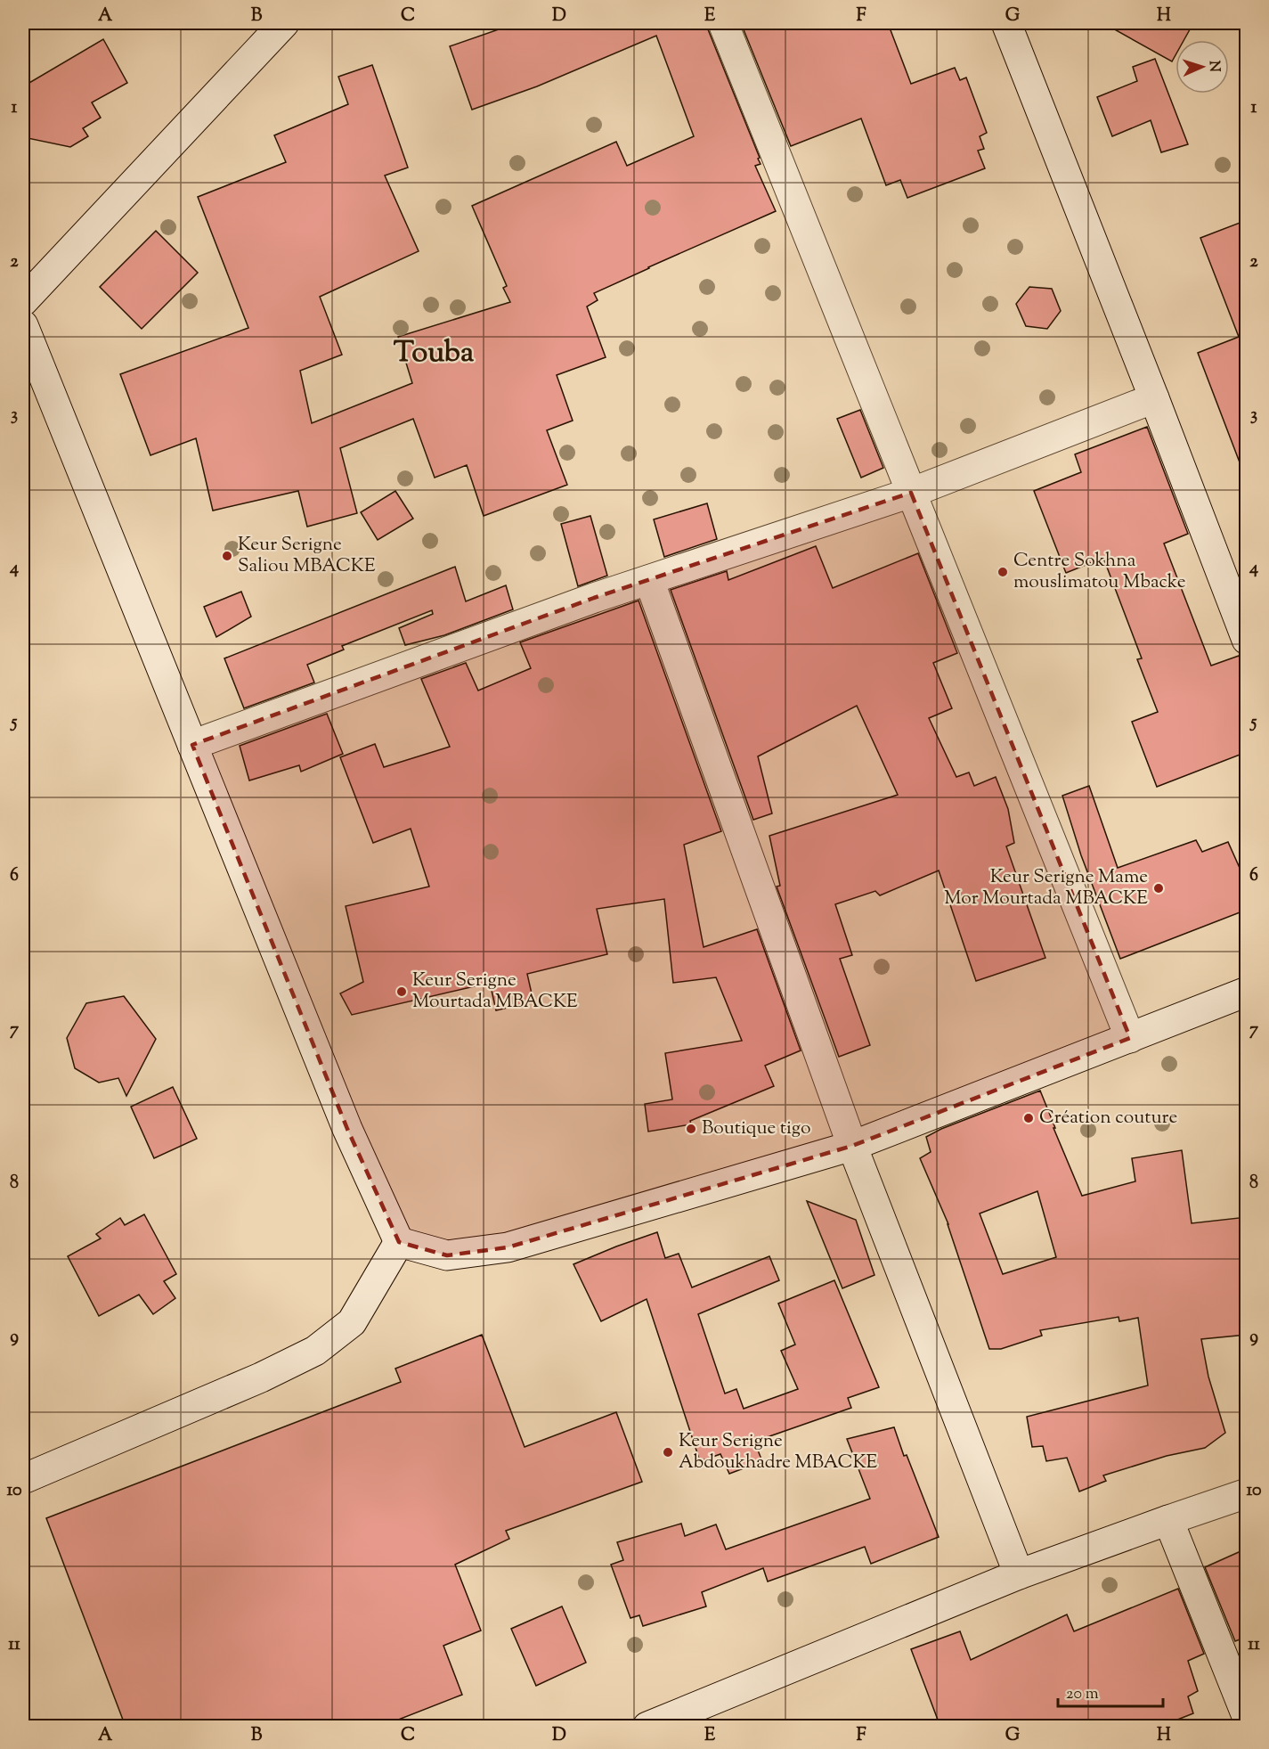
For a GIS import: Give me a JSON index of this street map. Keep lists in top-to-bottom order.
{
  "districts": ["Touba"],
  "places": [
    "Keur Serigne Saliou MBACKE",
    "Centre Sokhna mouslimatou Mbacke",
    "Keur Serigne Mame Mor Mourtada MBACKE",
    "Keur Serigne Mourtada MBACKE",
    "Création couture",
    "Boutique tigo",
    "Keur Serigne Abdoukhadre MBACKE"
  ],
  "scale_bar": "20 m",
  "north": "right",
  "grid": {
    "columns": [
      "A",
      "B",
      "C",
      "D",
      "E",
      "F",
      "G",
      "H"
    ],
    "rows": [
      "1",
      "2",
      "3",
      "4",
      "5",
      "6",
      "7",
      "8",
      "9",
      "10",
      "11"
    ]
  }
}
